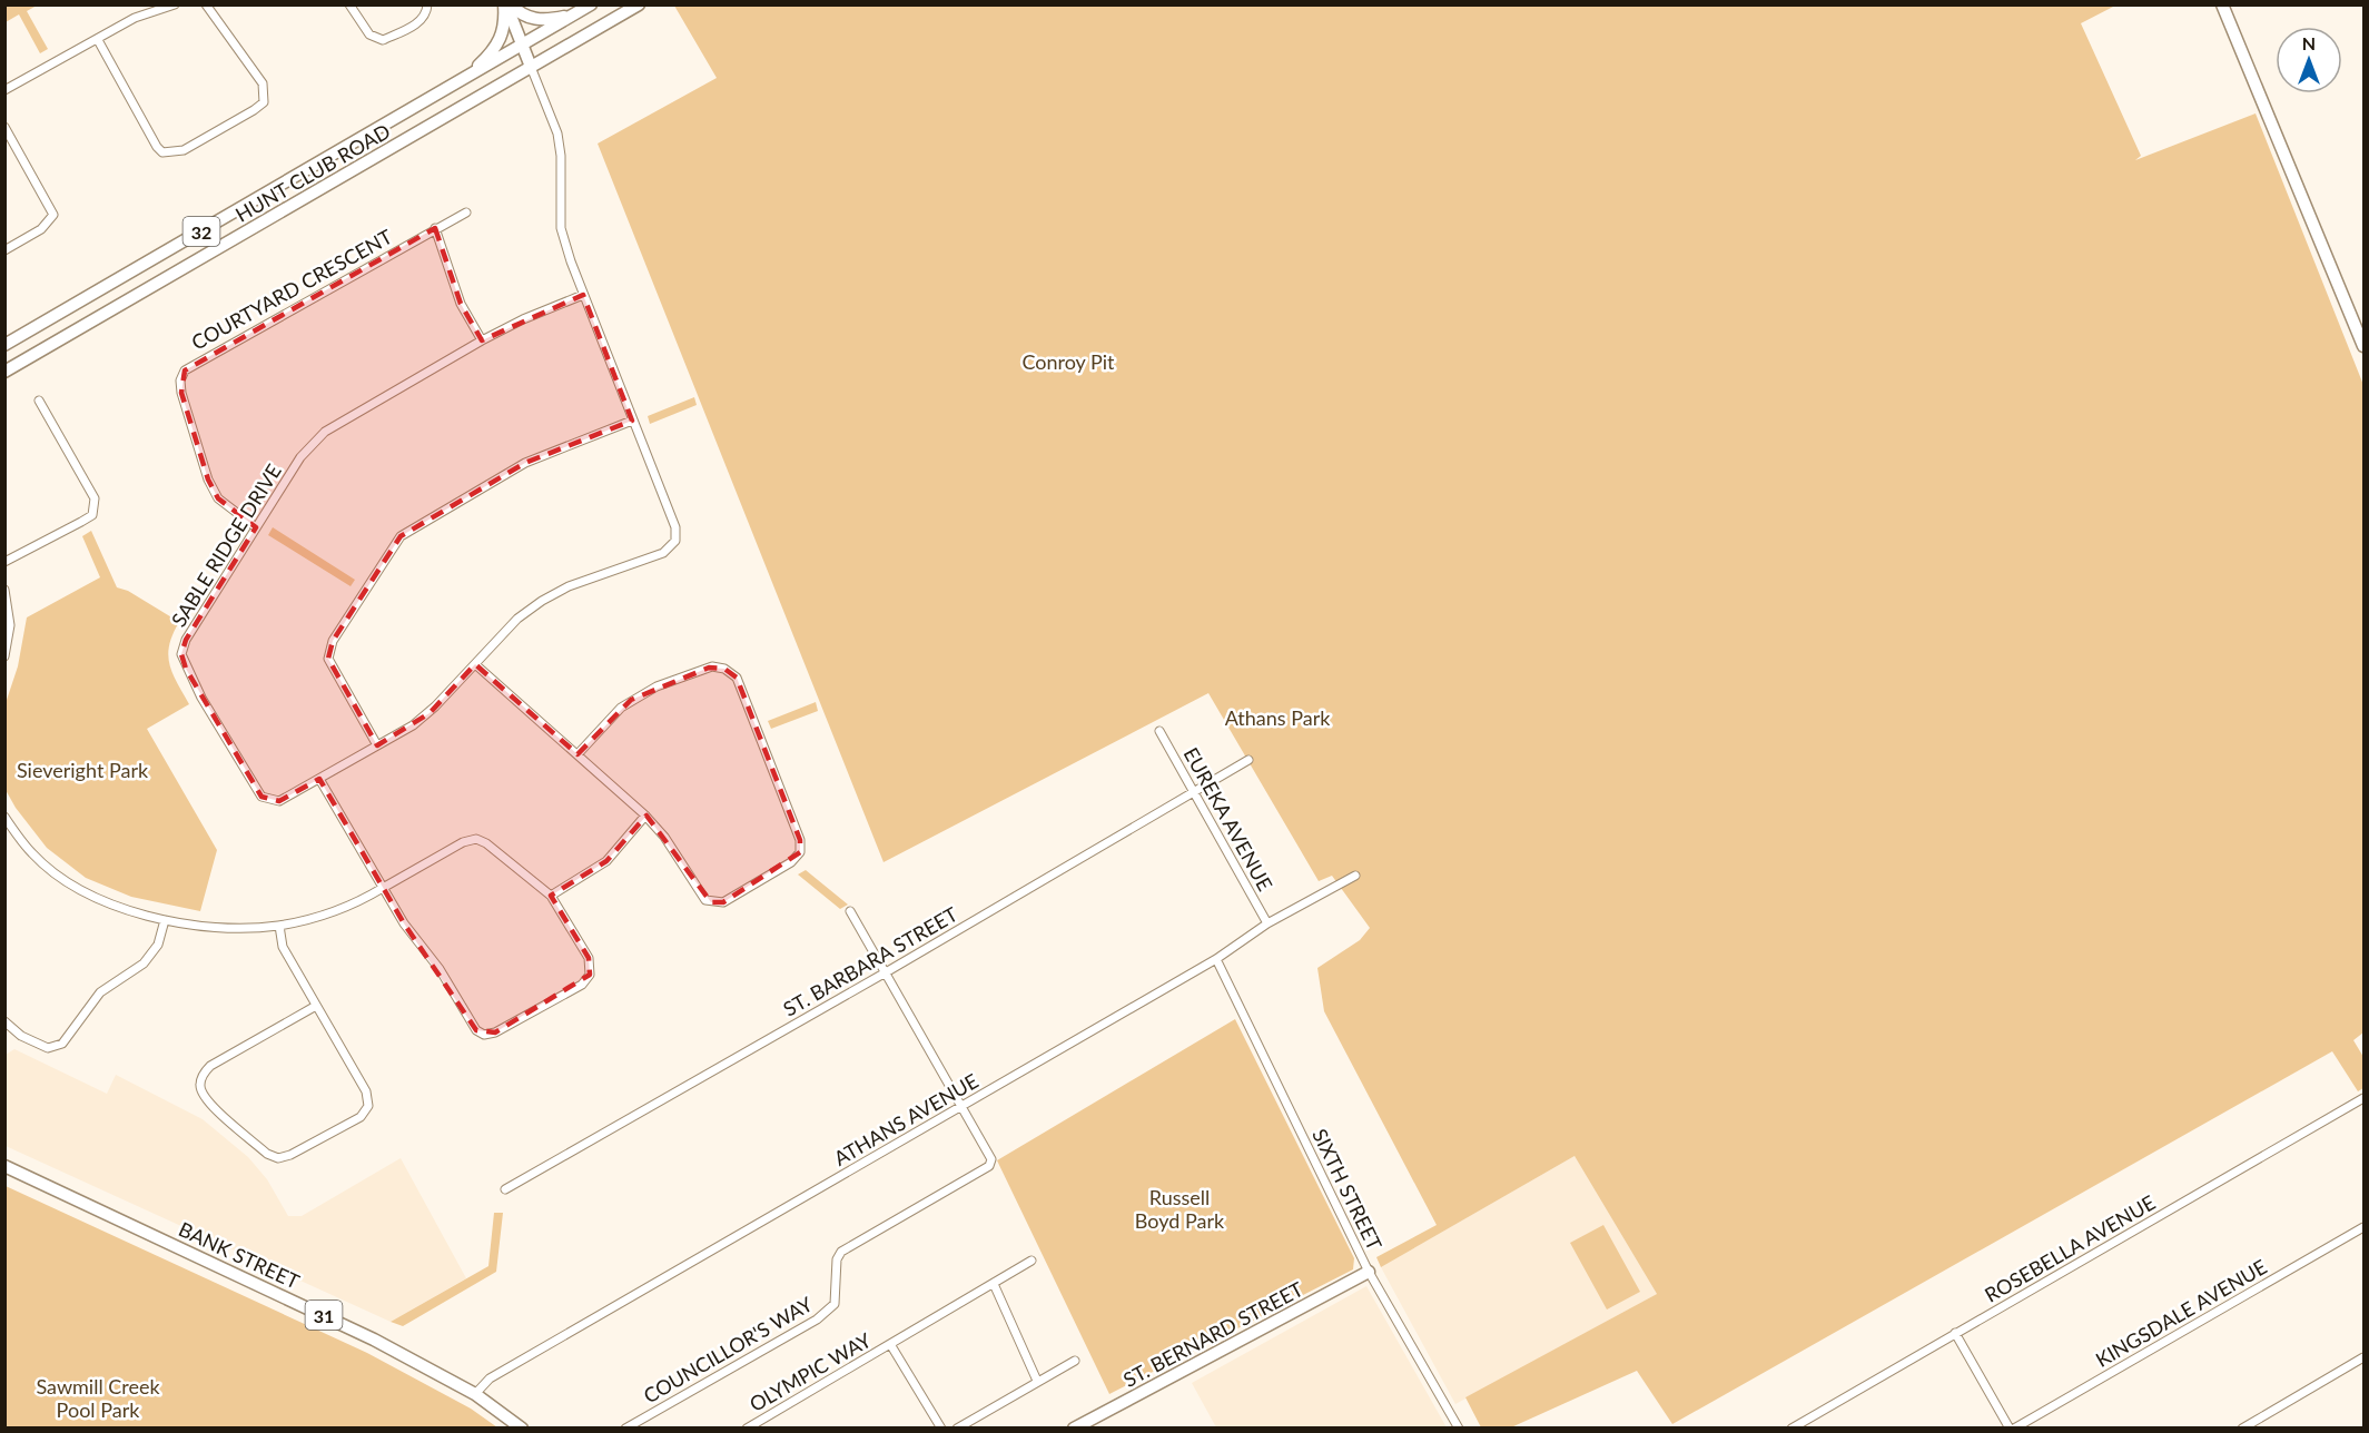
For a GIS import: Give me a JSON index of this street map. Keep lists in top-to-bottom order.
{
  "streets": {
    "main road": [
      "HUNT CLUB ROAD",
      "32",
      "BANK STREET",
      "31",
      "ST. BERNARD STREET"
    ],
    "street": [
      "COURTYARD CRESCENT",
      "SABLE RIDGE DRIVE",
      "EUREKA AVENUE",
      "ST. BARBARA STREET",
      "ATHANS AVENUE",
      "SIXTH STREET",
      "ROSEBELLA AVENUE",
      "KINGSDALE AVENUE",
      "COUNCILLOR'S WAY",
      "OLYMPIC WAY"
    ]
  },
  "crossings": [
    ["HUNT CLUB ROAD", "SABLE RIDGE DRIVE"],
    ["COURTYARD CRESCENT", "SABLE RIDGE DRIVE"],
    ["EUREKA AVENUE", "ST. BARBARA STREET"],
    ["EUREKA AVENUE", "ATHANS AVENUE"],
    ["ATHANS AVENUE", "SIXTH STREET"],
    ["ATHANS AVENUE", "BANK STREET"],
    ["ATHANS AVENUE", "COUNCILLOR'S WAY"],
    ["SIXTH STREET", "ST. BERNARD STREET"]
  ],
  "parks": [
    "Conroy Pit",
    "Athans Park",
    "Sieveright Park",
    "Russell Boyd Park",
    "Sawmill Creek Pool Park"
  ],
  "north": "top"
}
